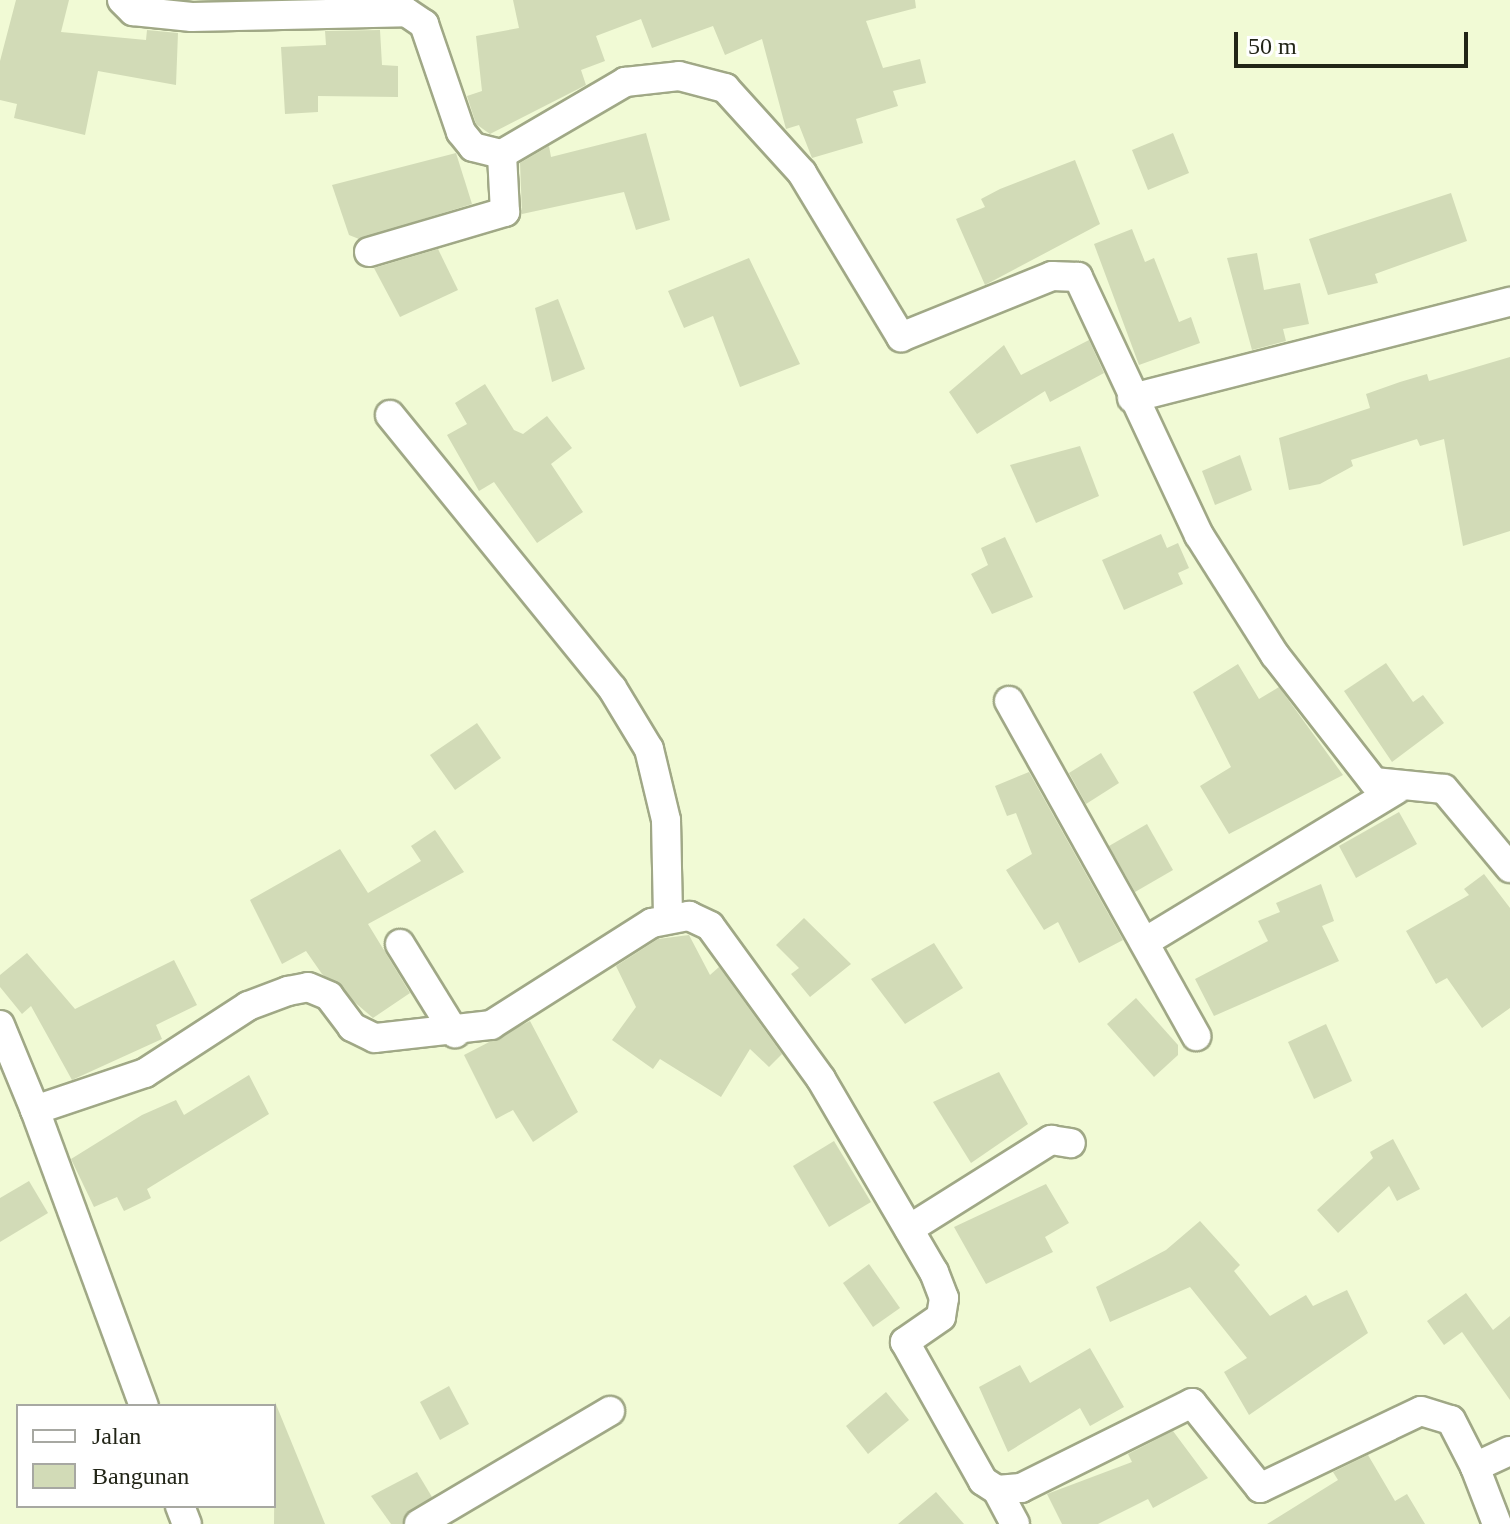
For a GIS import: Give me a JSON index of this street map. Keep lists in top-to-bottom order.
{
  "legend": ["Jalan", "Bangunan"],
  "scale_bar": "50 m"
}
